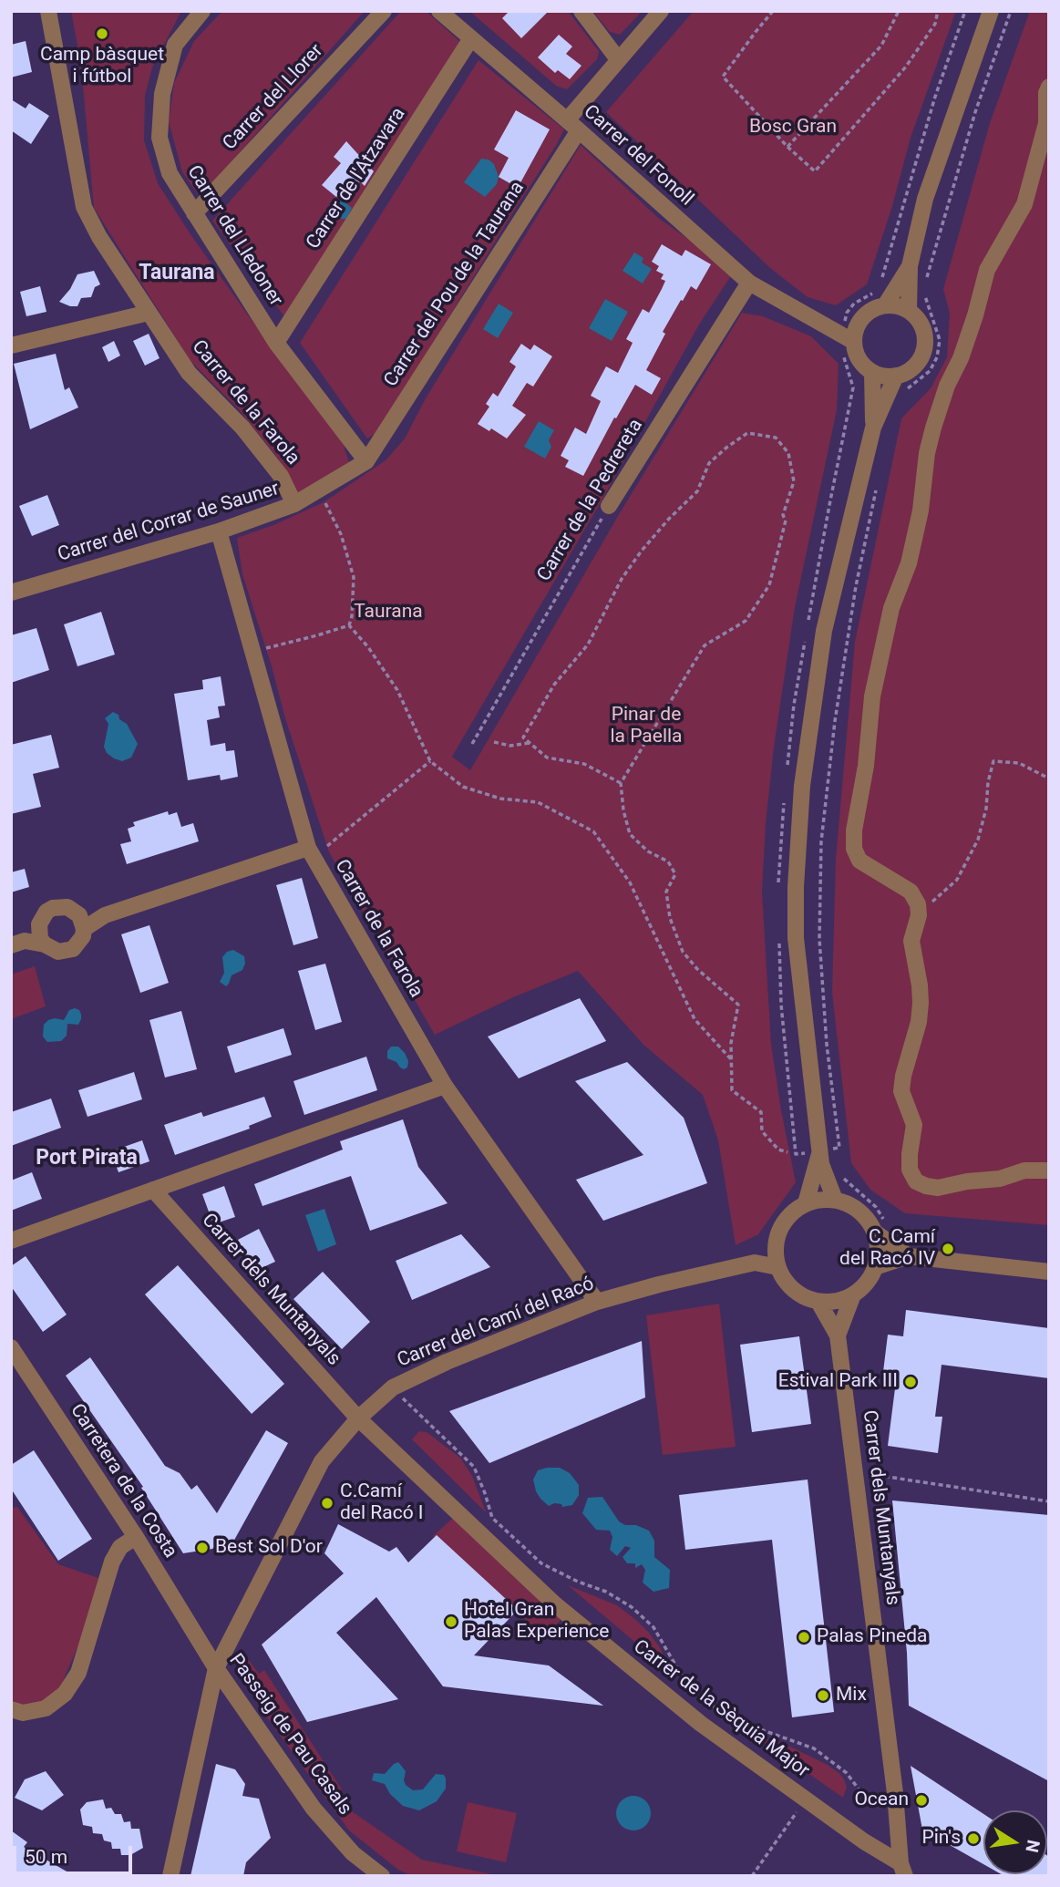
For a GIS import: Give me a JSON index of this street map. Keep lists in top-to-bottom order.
{
  "streets": {
    "street": [
      "Carrer del Llorer",
      "Carrer del Fonoll",
      "Carrer de l'Atzavara",
      "Carrer del Lledoner",
      "Carrer del Pou de la Taurana",
      "Carrer de la Farola",
      "Carrer de la Pedrereta",
      "Carrer del Corrar de Sauner",
      "Carrer dels Muntanyals",
      "Carrer del Camí del Racó",
      "Carretera de la Costa",
      "Carrer de la Sèquia Major",
      "Passeig de Pau Casals"
    ]
  },
  "crossings": [
    ["Carrer del Llorer", "Carrer del Lledoner"],
    ["Carrer del Fonoll", "Carrer de l'Atzavara"],
    ["Carrer del Fonoll", "Carrer del Pou de la Taurana"],
    ["Carrer del Fonoll", "Carrer de la Pedrereta"],
    ["Carrer de l'Atzavara", "Carrer del Lledoner"],
    ["Carrer del Lledoner", "Carrer del Pou de la Taurana"],
    ["Carrer del Lledoner", "Carrer del Corrar de Sauner"],
    ["Carrer del Pou de la Taurana", "Carrer del Corrar de Sauner"],
    ["Carrer de la Farola", "Carrer del Corrar de Sauner"],
    ["Carrer de la Farola", "Carrer del Camí del Racó"],
    ["Carrer dels Muntanyals", "Carrer del Camí del Racó"],
    ["Carrer dels Muntanyals", "Carrer de la Sèquia Major"],
    ["Carrer del Camí del Racó", "Carrer de la Sèquia Major"],
    ["Carrer del Camí del Racó", "Passeig de Pau Casals"],
    ["Carretera de la Costa", "Passeig de Pau Casals"]
  ],
  "districts": ["Taurana", "Port Pirata"],
  "parks": ["Bosc Gran", "Taurana", "Pinar de la Paella"],
  "places": [
    "Camp bàsquet i fútbol",
    "C. Camí del Racó IV",
    "Estival Park III",
    "C.Camí del Racó I",
    "Best Sol D'or",
    "Hotel Gran Palas Experience",
    "Palas Pineda",
    "Mix",
    "Ocean",
    "Pin's"
  ],
  "scale_bar": "50 m",
  "north": "right"
}
